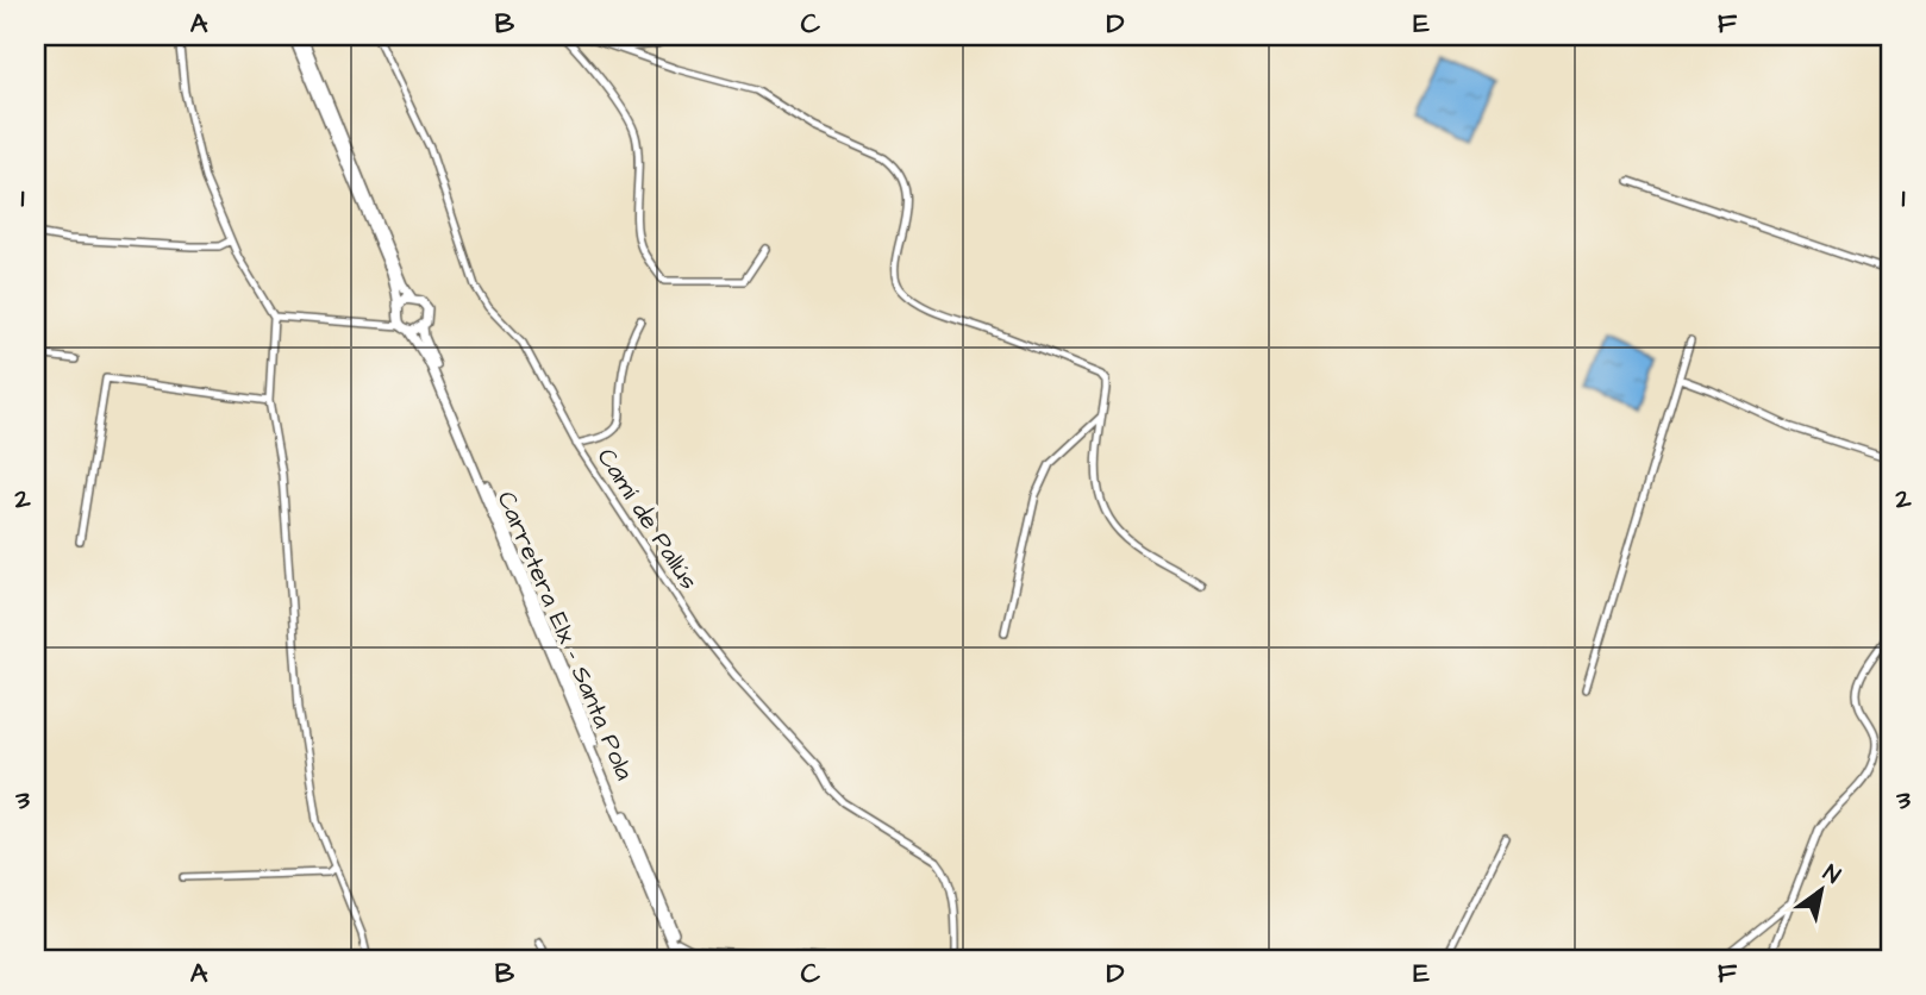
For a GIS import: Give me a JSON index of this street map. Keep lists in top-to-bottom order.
{
  "streets": {
    "main road": ["Carretera Elx - Santa Pola"],
    "street": ["Camí de Pallús"]
  },
  "north": "top right",
  "grid": {
    "columns": [
      "A",
      "B",
      "C",
      "D",
      "E",
      "F"
    ],
    "rows": ["1", "2", "3"]
  }
}
